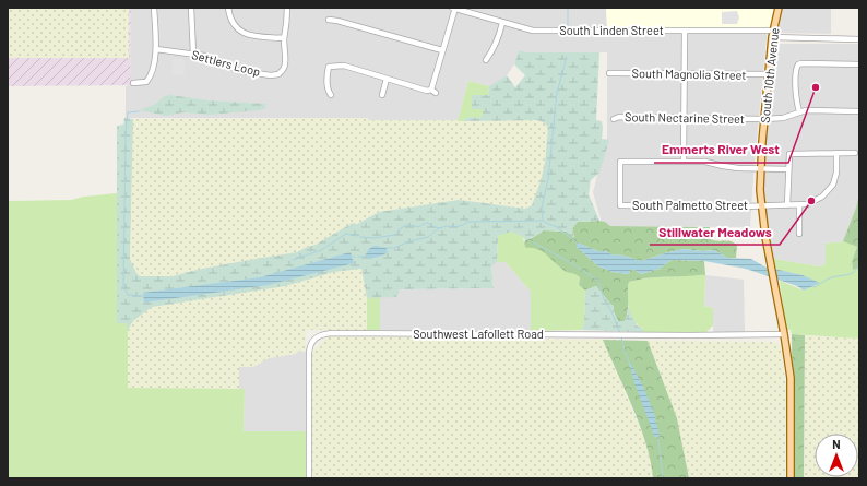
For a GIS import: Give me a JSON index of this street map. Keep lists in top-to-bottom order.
{
  "streets": {
    "main road": ["South 10th Avenue"],
    "street": [
      "South Linden Street",
      "Settlers Loop",
      "South Magnolia Street",
      "South Nectarine Street",
      "South Palmetto Street",
      "Southwest Lafollett Road"
    ]
  },
  "crossings": [
    ["South Linden Street", "South 10th Avenue"],
    ["South Magnolia Street", "South 10th Avenue"],
    ["South 10th Avenue", "South Nectarine Street"],
    ["South 10th Avenue", "South Palmetto Street"],
    ["South 10th Avenue", "Southwest Lafollett Road"]
  ],
  "places": ["Emmerts River West", "Stillwater Meadows"],
  "north": "top"
}
